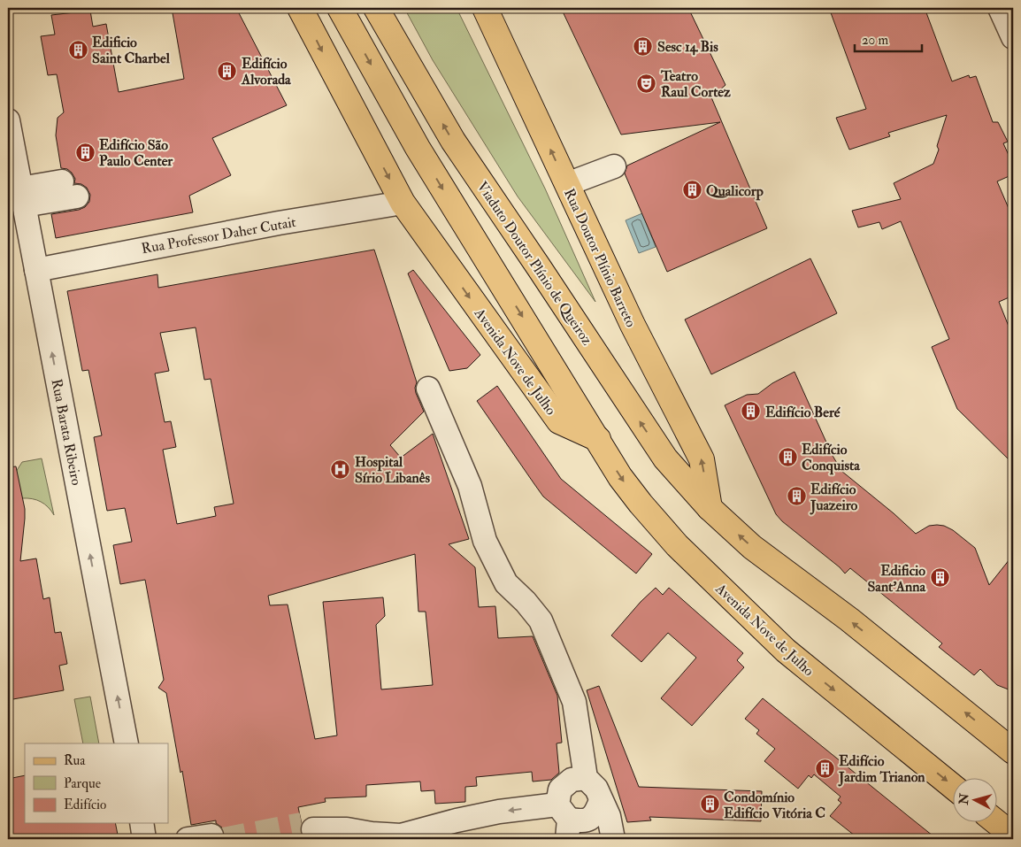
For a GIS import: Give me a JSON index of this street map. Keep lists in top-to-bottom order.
{
  "streets": {
    "main road": ["Rua Doutor Plínio Barreto", "Viaduto Doutor Plínio de Queiroz", "Avenida Nove de Julho"],
    "street": ["Rua Professor Daher Cutait", "Rua Barata Ribeiro"]
  },
  "crossings": [
    ["Rua Professor Daher Cutait", "Avenida Nove de Julho"],
    ["Rua Professor Daher Cutait", "Rua Barata Ribeiro"],
    ["Rua Doutor Plínio Barreto", "Viaduto Doutor Plínio de Queiroz"]
  ],
  "one_way": ["Rua Barata Ribeiro"],
  "places": {
    "building": [
      "Sesc 14 Bis",
      "Edificio Saint Charbel",
      "Edifício Alvorada",
      "Edifício São Paulo Center",
      "Qualicorp",
      "Edifício Beré",
      "Edifício Conquista",
      "Edifício Juazeiro",
      "Edificio Sant'Anna",
      "Edifício Jardim Trianon",
      "Condomínio Edifício Vitória C"
    ],
    "theatre": ["Teatro Raul Cortez"],
    "hospital": ["Hospital Sírio Libanês"]
  },
  "legend": ["Rua", "Parque", "Edifício"],
  "scale_bar": "20 m",
  "north": "left"
}
